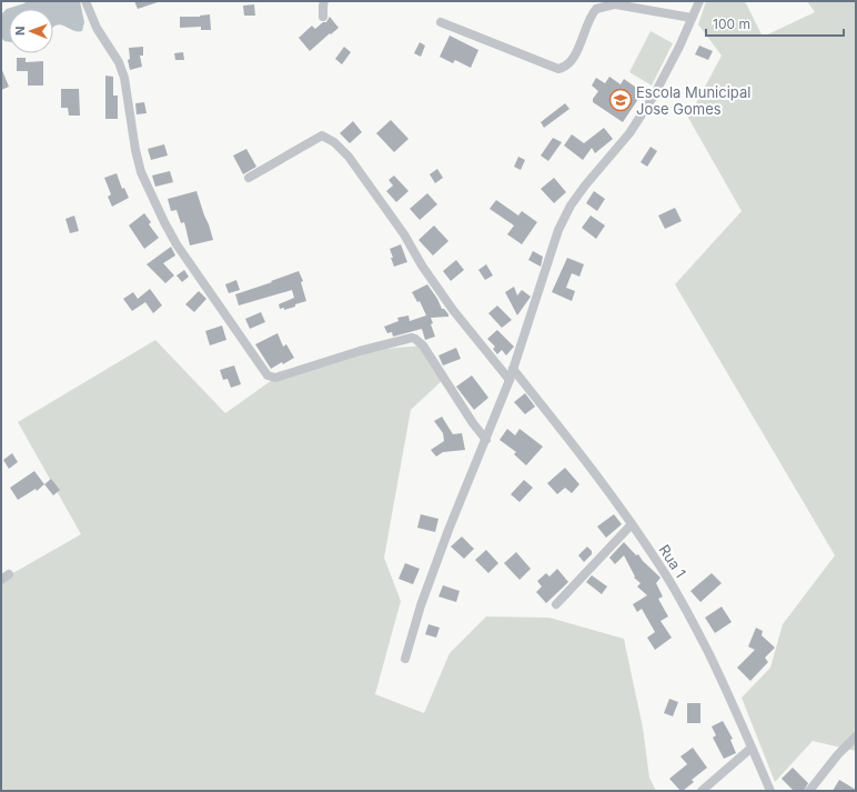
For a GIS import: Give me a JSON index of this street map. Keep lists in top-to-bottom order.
{
  "streets": {
    "street": ["Rua 1"]
  },
  "places": {
    "school or university": ["Escola Municipal Jose Gomes"]
  },
  "scale_bar": "100 m",
  "north": "left"
}
